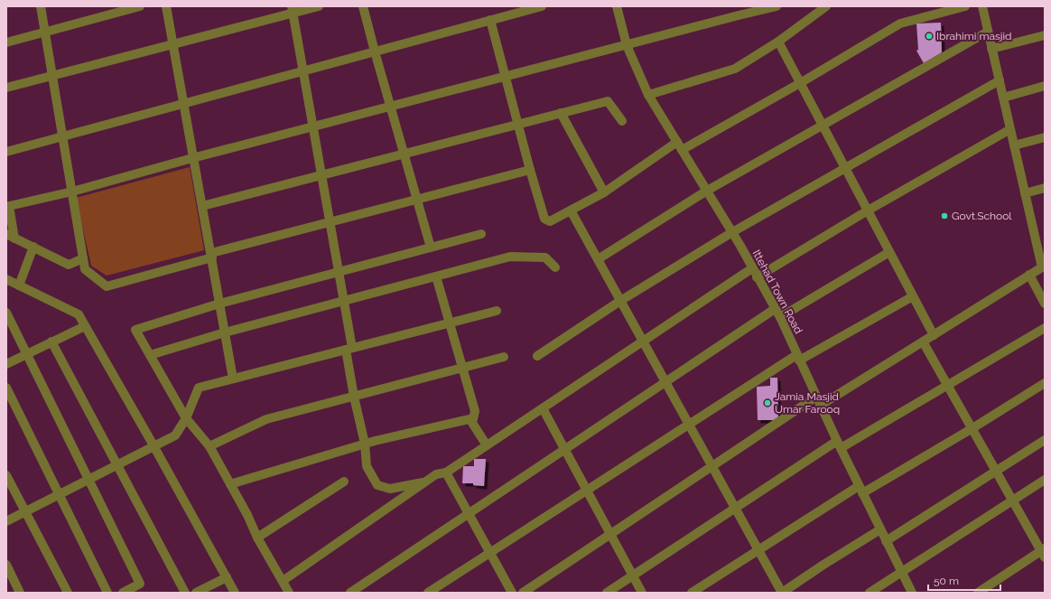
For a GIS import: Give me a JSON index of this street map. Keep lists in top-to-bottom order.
{
  "streets": {
    "street": ["Ittehad Town Road"]
  },
  "places": ["Ibrahimi masjid", "Govt.School", "Jamia Masjid Umar Farooq"],
  "scale_bar": "50 m"
}
